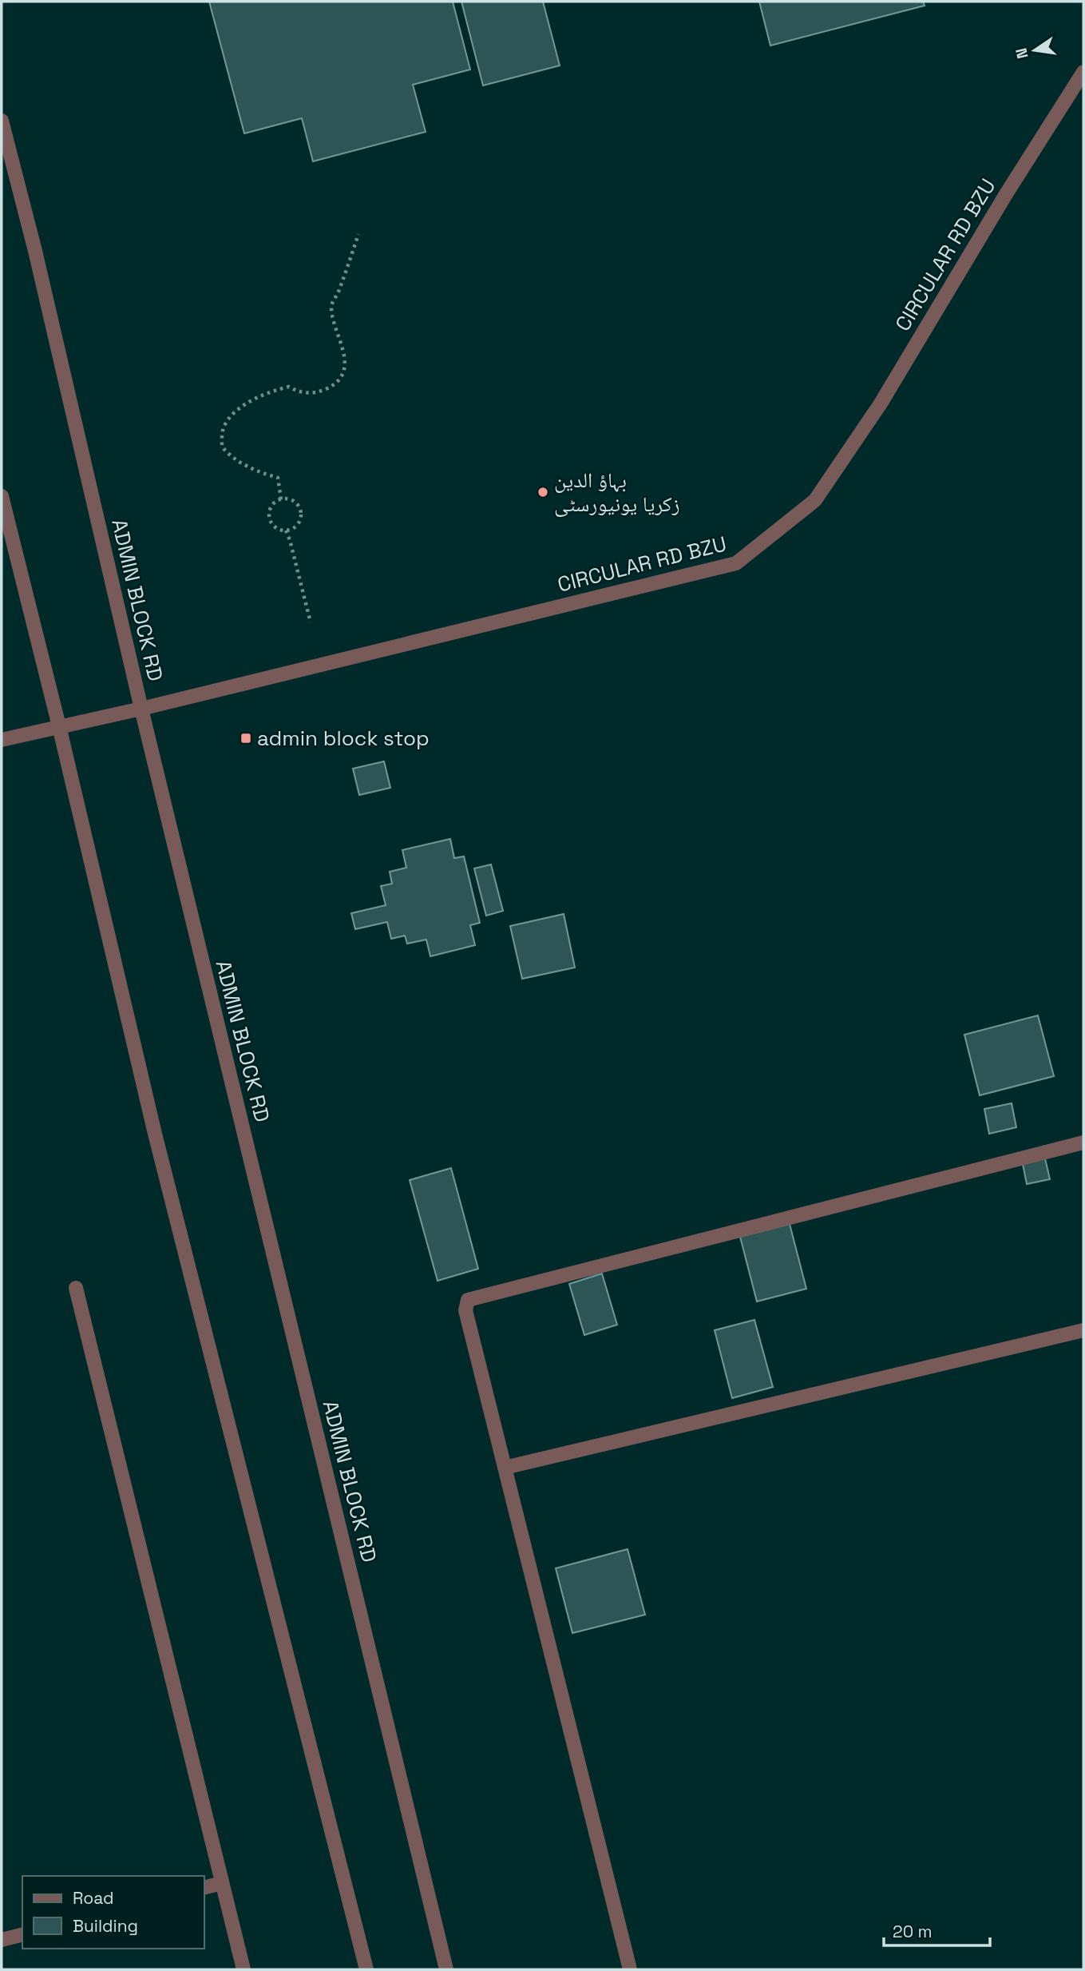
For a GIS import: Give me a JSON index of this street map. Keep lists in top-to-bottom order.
{
  "streets": {
    "street": ["CIRCULAR RD BZU", "ADMIN BLOCK RD"]
  },
  "crossings": [
    ["CIRCULAR RD BZU", "ADMIN BLOCK RD"]
  ],
  "places": {
    "other": ["بہاؤ الدین زکریا یونیورسٹی"],
    "transit": ["admin block stop"]
  },
  "legend": ["Road", "Building"],
  "scale_bar": "20 m",
  "north": "left"
}
